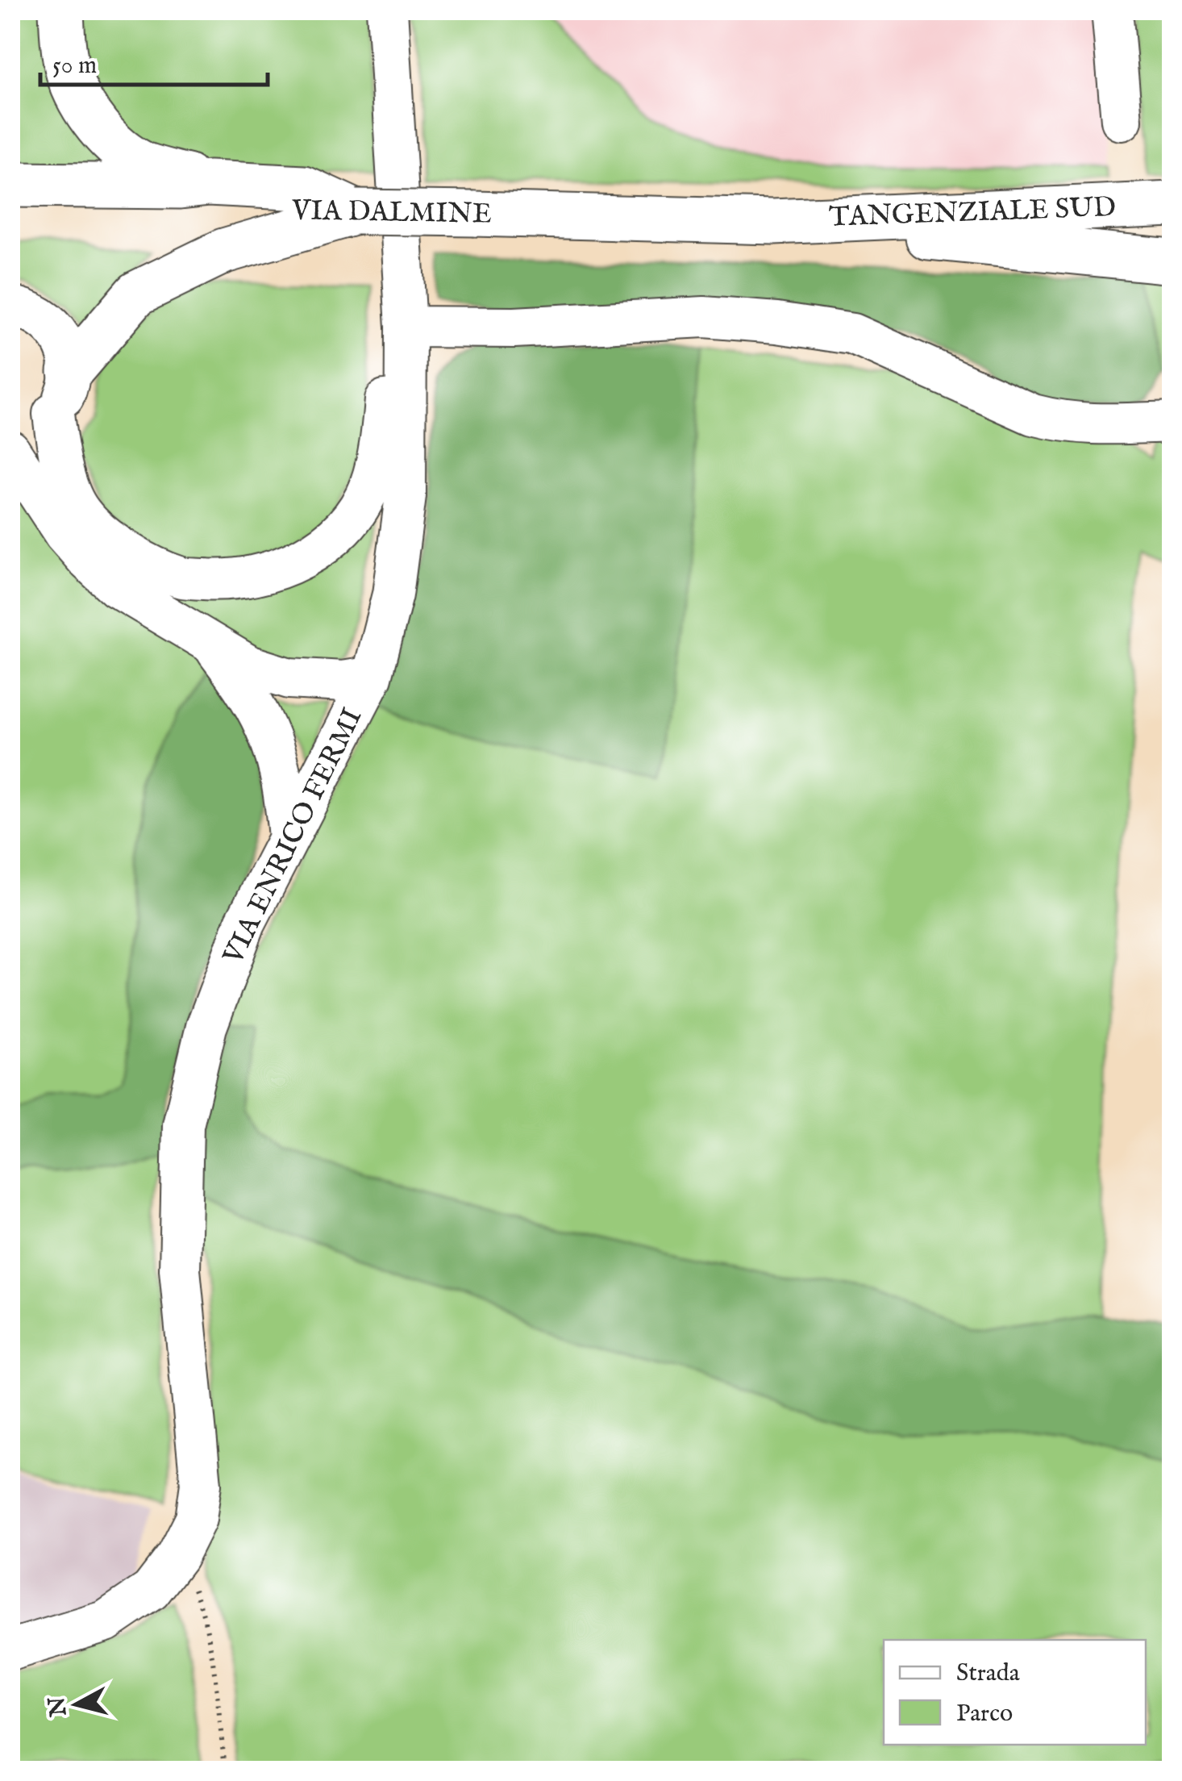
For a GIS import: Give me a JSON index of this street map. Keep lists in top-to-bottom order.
{
  "streets": {
    "highway": ["VIA DALMINE", "TANGENZIALE SUD"],
    "street": ["VIA ENRICO FERMI"]
  },
  "crossings": [
    ["VIA DALMINE", "TANGENZIALE SUD"]
  ],
  "legend": ["Strada", "Parco"],
  "scale_bar": "50 m",
  "north": "left"
}
